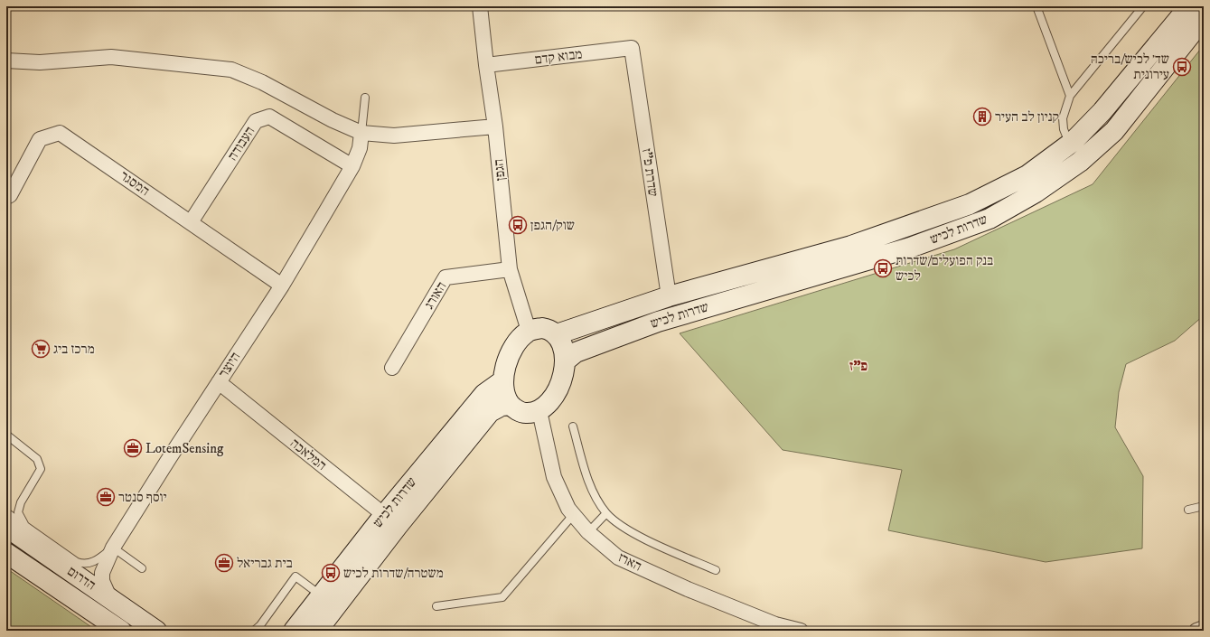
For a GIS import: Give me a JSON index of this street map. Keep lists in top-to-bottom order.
{
  "streets": {
    "main road": ["שדרות לכיש", "הדרום"],
    "street": [
      "מבוא קדם",
      "העבודה",
      "הגפן",
      "שדרת פ\"ז",
      "המסגר",
      "האורג",
      "היוצר",
      "המלאכה",
      "הארז"
    ]
  },
  "crossings": [
    ["מבוא קדם", "הגפן"],
    ["מבוא קדם", "שדרת פ\"ז"],
    ["העבודה", "המסגר"],
    ["העבודה", "היוצר"],
    ["הגפן", "שדרות לכיש"],
    ["הגפן", "האורג"],
    ["הגפן", "הארז"],
    ["שדרת פ\"ז", "שדרות לכיש"],
    ["המסגר", "היוצר"],
    ["שדרות לכיש", "המלאכה"],
    ["שדרות לכיש", "הארז"],
    ["היוצר", "המלאכה"],
    ["היוצר", "הדרום"]
  ],
  "districts": ["פ\"ז"],
  "places": {
    "bus stop": [
      "שד׳ לכיש/בריכה עירונית",
      "שוק/הגפן",
      "בנק הפועלים/שדרות לכיש",
      "משטרה/שדרות לכיש"
    ],
    "building": ["קניון לב העיר"],
    "supermarket": ["מרכז ביג"],
    "office": ["LotemSensing", "יוסף סנטר", "בית גבריאל"]
  }
}
